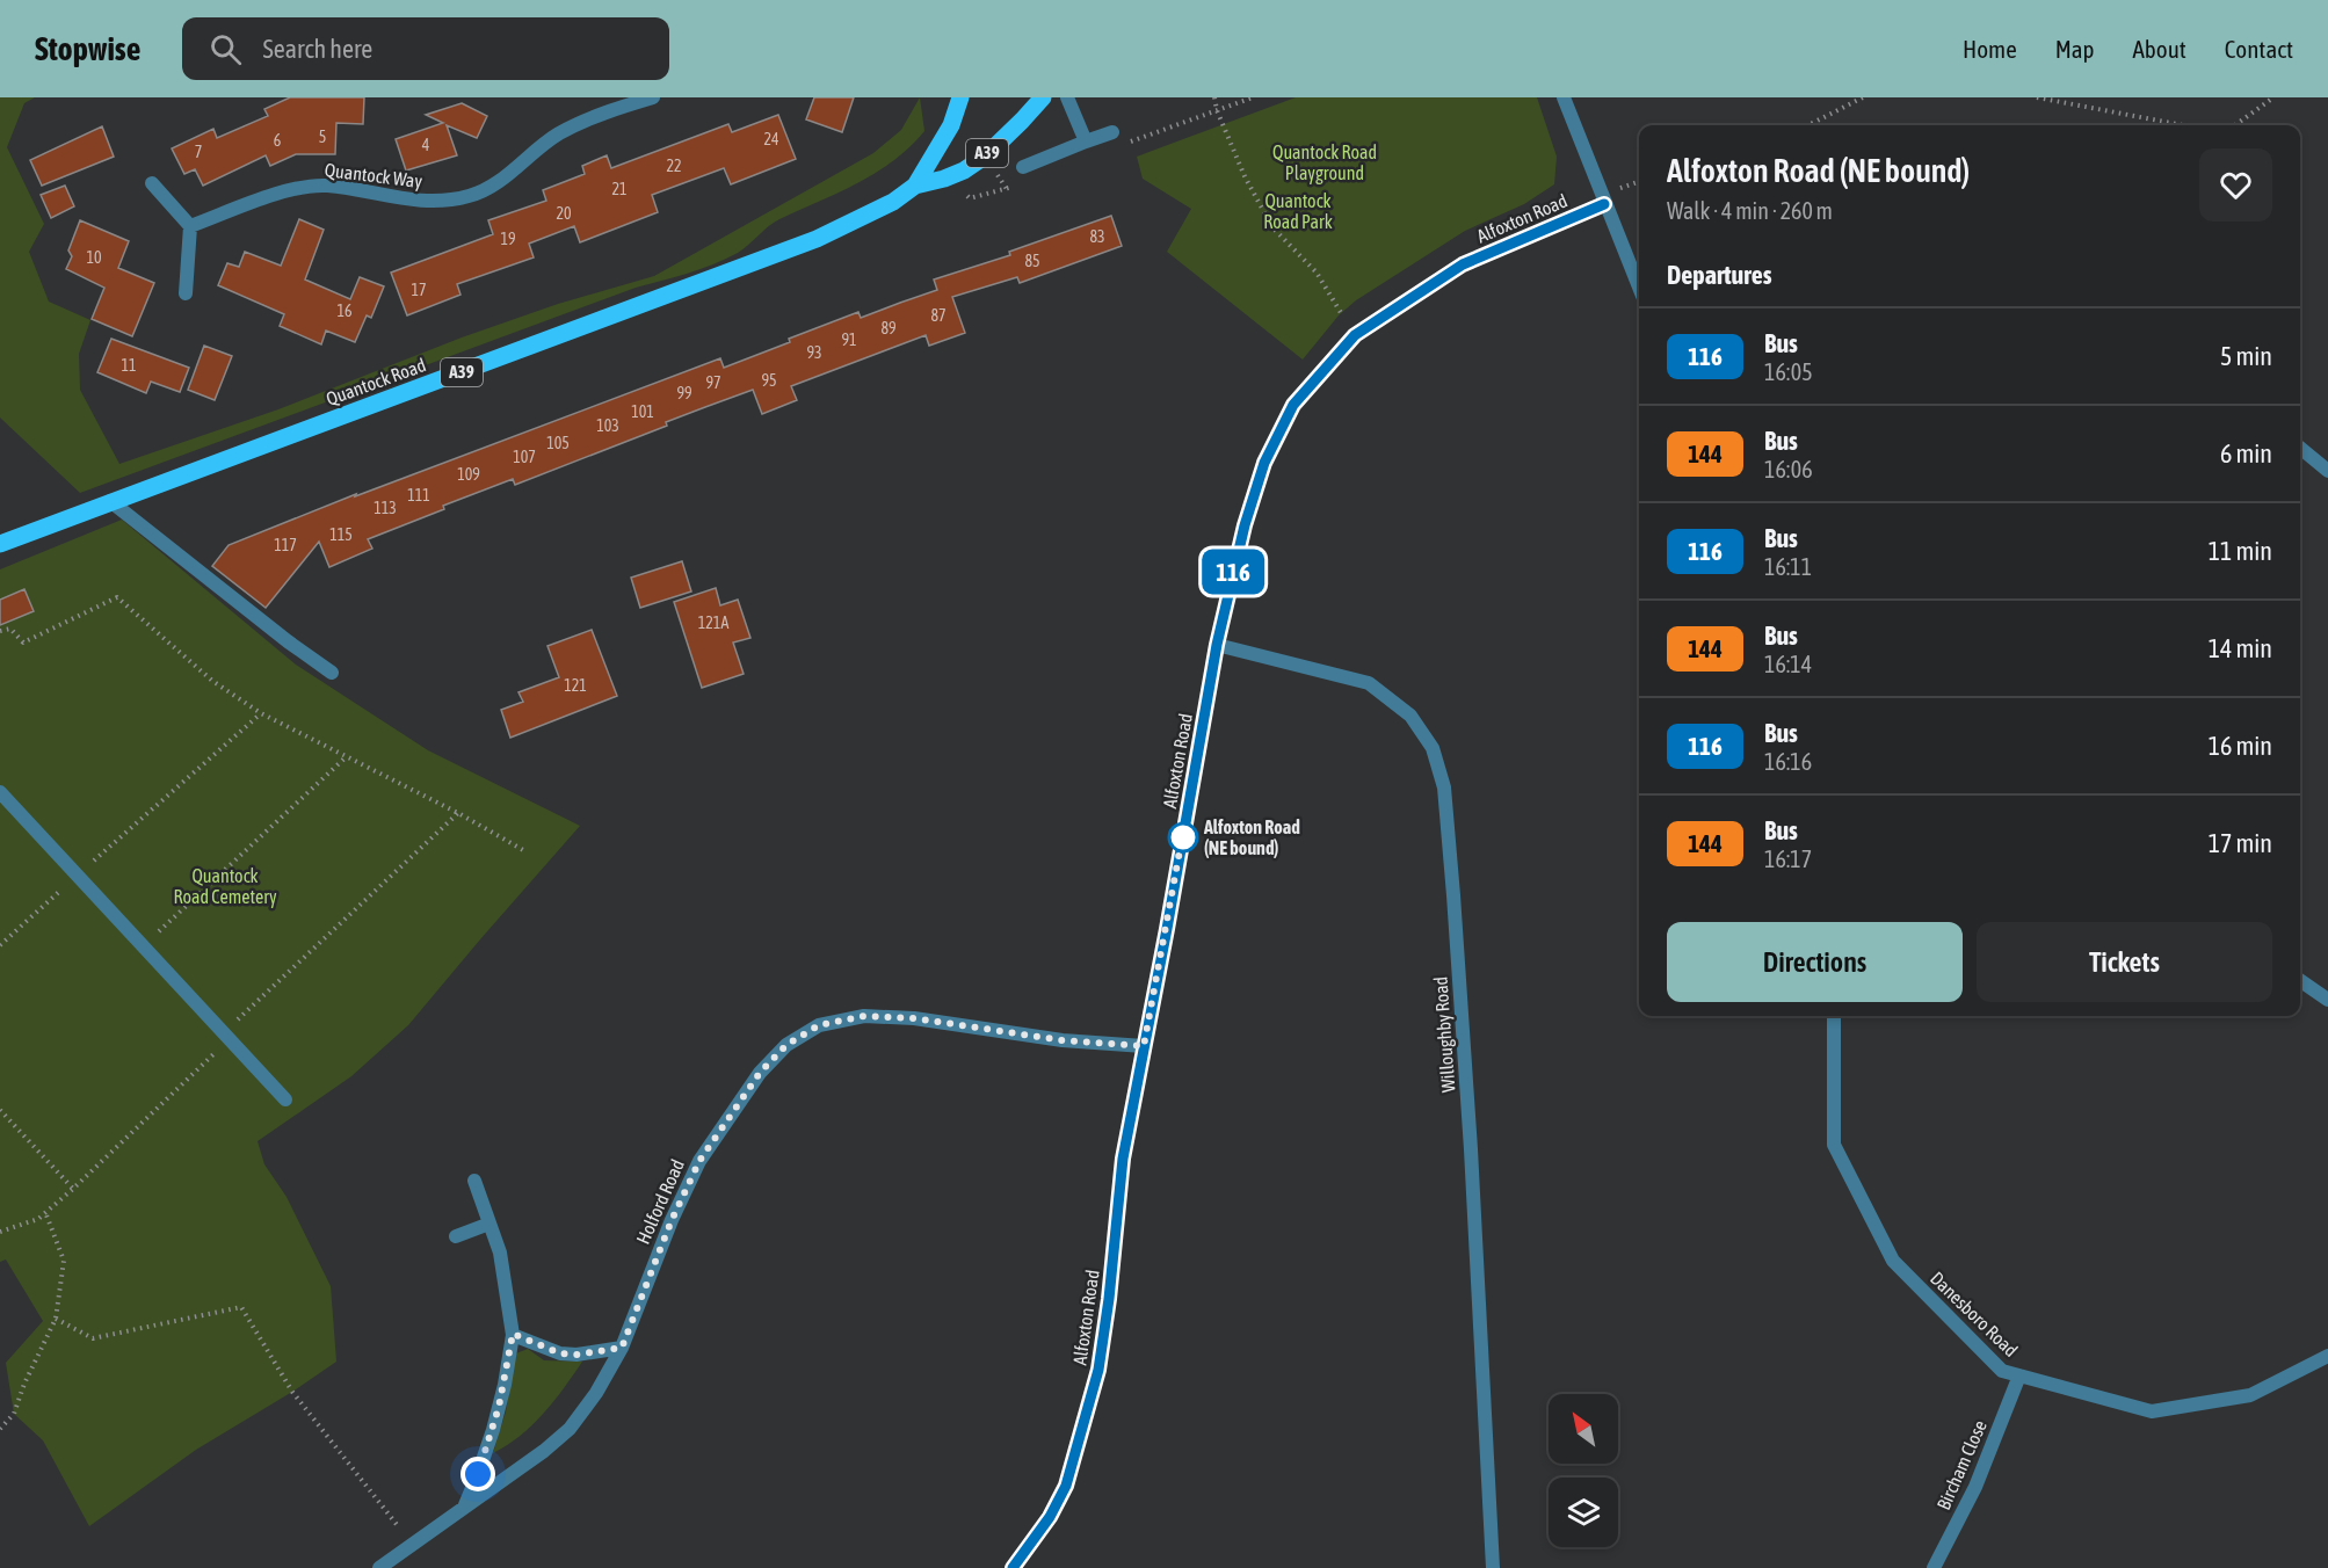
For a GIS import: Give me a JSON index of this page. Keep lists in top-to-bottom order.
{
  "streets": {
    "main road": ["A39", "Quantock Road"],
    "street": [
      "Quantock Way",
      "Alfoxton Road",
      "Willoughby Road",
      "Holford Road",
      "Danesboro Road",
      "Bircham Close"
    ]
  },
  "crossings": [
    ["Alfoxton Road", "Willoughby Road"],
    ["Alfoxton Road", "Holford Road"],
    ["Danesboro Road", "Bircham Close"]
  ],
  "parks": ["Quantock Road Playground", "Quantock Road Park", "Quantock Road Cemetery"],
  "places": ["Alfoxton Road (NE bound)"],
  "lines": ["bus line 116"],
  "house_numbers": [
    "5",
    "24",
    "6",
    "4",
    "7",
    "22",
    "21",
    "20",
    "83",
    "19",
    "10",
    "85",
    "17",
    "16",
    "87",
    "89",
    "91",
    "93",
    "11",
    "95",
    "97",
    "99",
    "101",
    "103",
    "105",
    "107",
    "109",
    "111",
    "113",
    "115",
    "117",
    "121A",
    "121"
  ],
  "north": "top left",
  "page": {
    "header": "Stopwise",
    "search": "Search here",
    "nav": [
      "Home",
      "Map",
      "About",
      "Contact"
    ],
    "on_map": "116",
    "heading": [
      ["Alfoxton Road (NE bound)", "Walk · 4 min · 260 m"],
      "Departures"
    ],
    "list": [
      {
        "mark": "116",
        "name": "Bus",
        "note": "16:05",
        "value": "5 min"
      },
      {
        "mark": "144",
        "name": "Bus",
        "note": "16:06",
        "value": "6 min"
      },
      {
        "mark": "116",
        "name": "Bus",
        "note": "16:11",
        "value": "11 min"
      },
      {
        "mark": "144",
        "name": "Bus",
        "note": "16:14",
        "value": "14 min"
      },
      {
        "mark": "116",
        "name": "Bus",
        "note": "16:16",
        "value": "16 min"
      },
      {
        "mark": "144",
        "name": "Bus",
        "note": "16:17",
        "value": "17 min"
      }
    ],
    "buttons": ["Directions", "Tickets"]
  }
}
